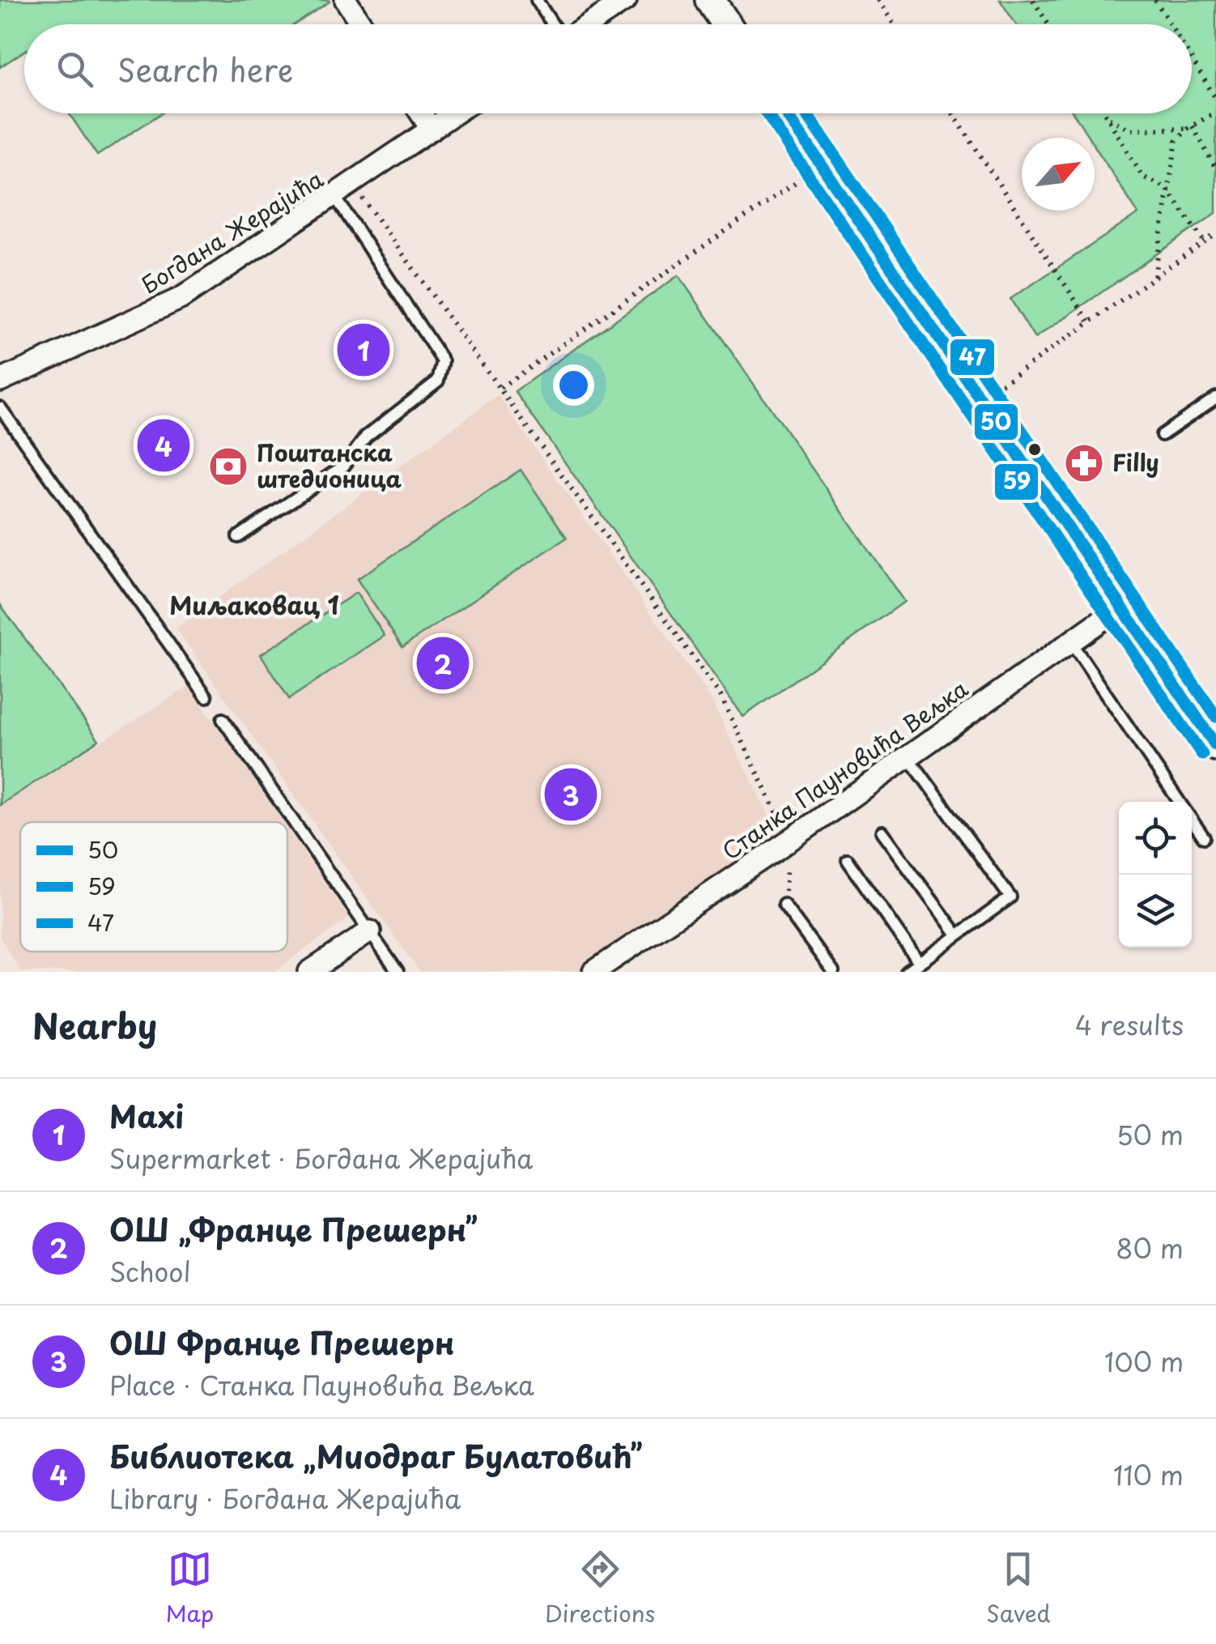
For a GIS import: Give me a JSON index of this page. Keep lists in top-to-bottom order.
{
  "streets": {
    "street": ["Богдана Жерајића", "Станка Пауновића Вељка"]
  },
  "districts": ["Миљаковац 1"],
  "places": {
    "pharmacy": ["Filly"],
    "bank": ["Поштанска штедионица"]
  },
  "lines": ["transit line 50", "transit line 59", "transit line 47"],
  "legend": ["50", "59", "47"],
  "north": "top right",
  "page": {
    "search": "Search here",
    "pins": [
      "1",
      "4",
      "2",
      "3"
    ],
    "heading": ["Nearby", "4 results"],
    "list": [
      {
        "mark": "1",
        "name": "Maxi",
        "note": "Supermarket · Богдана Жерајића",
        "value": "50 m"
      },
      {
        "mark": "2",
        "name": "ОШ „Франце Прешерн”",
        "note": "School",
        "value": "80 m"
      },
      {
        "mark": "3",
        "name": "ОШ Франце Прешерн",
        "note": "Place · Станка Пауновића Вељка",
        "value": "100 m"
      },
      {
        "mark": "4",
        "name": "Библиотека „Миодраг Булатовић”",
        "note": "Library · Богдана Жерајића",
        "value": "110 m"
      }
    ],
    "nav": ["Map", "Directions", "Saved"]
  }
}
